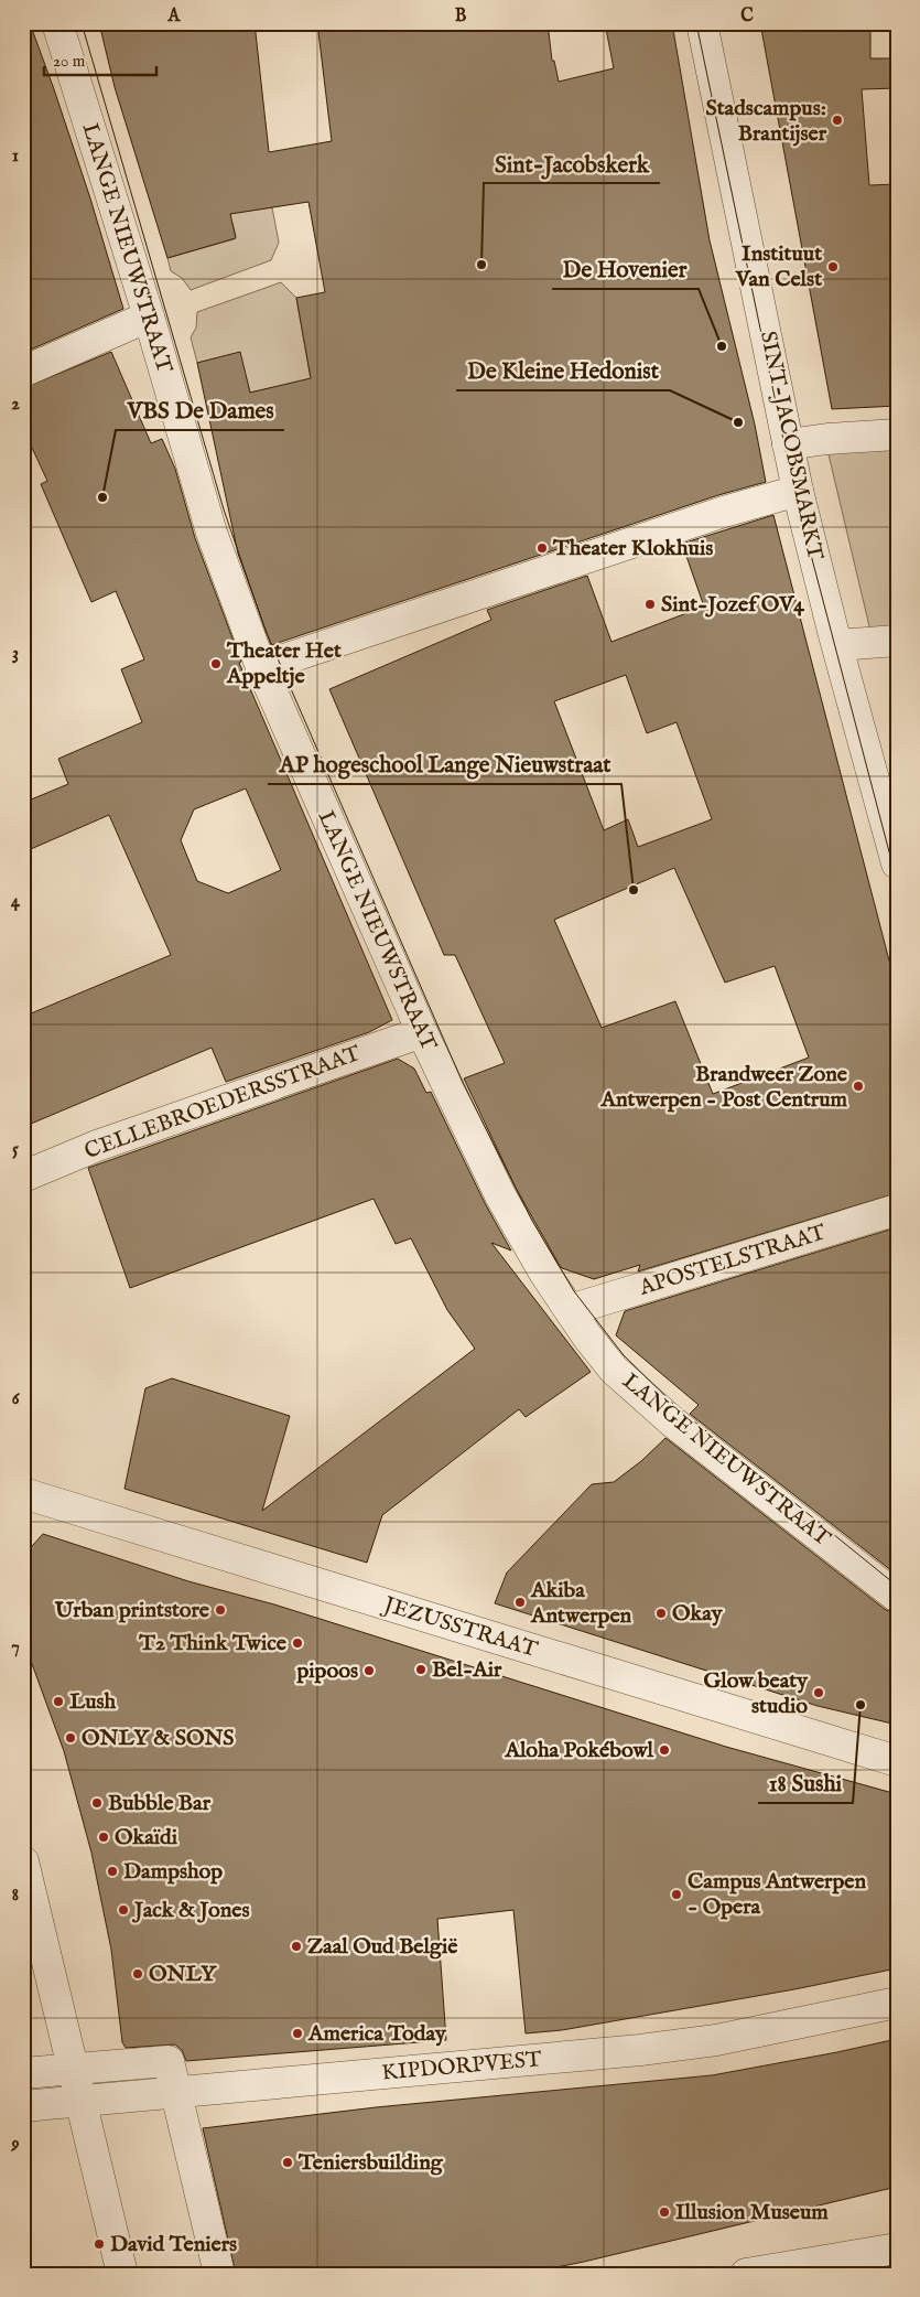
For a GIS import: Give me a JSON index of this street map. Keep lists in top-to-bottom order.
{
  "streets": {
    "street": [
      "LANGE NIEUWSTRAAT",
      "SINT-JACOBSMARKT",
      "CELLEBROEDERSSTRAAT",
      "APOSTELSTRAAT",
      "JEZUSSTRAAT",
      "KIPDORPVEST"
    ]
  },
  "crossings": [
    ["LANGE NIEUWSTRAAT", "CELLEBROEDERSSTRAAT"],
    ["LANGE NIEUWSTRAAT", "APOSTELSTRAAT"]
  ],
  "places": [
    "Stadscampus: Brantijser",
    "Sint-Jacobskerk",
    "Instituut Van Celst",
    "De Hovenier",
    "De Kleine Hedonist",
    "VBS De Dames",
    "Theater Klokhuis",
    "Sint-Jozef OV4",
    "Theater Het Appeltje",
    "AP hogeschool Lange Nieuwstraat",
    "Brandweer Zone Antwerpen - Post Centrum",
    "Akiba Antwerpen",
    "Urban printstore",
    "Okay",
    "T2 Think Twice",
    "Bel-Air",
    "pipoos",
    "Glow beaty studio",
    "Lush",
    "18 Sushi",
    "ONLY & SONS",
    "Aloha Pokébowl",
    "Bubble Bar",
    "Okaïdi",
    "Dampshop",
    "Campus Antwerpen - Opera",
    "Jack & Jones",
    "Zaal Oud België",
    "ONLY",
    "America Today",
    "Teniersbuilding",
    "Illusion Museum",
    "David Teniers"
  ],
  "scale_bar": "20 m",
  "grid": {
    "columns": ["A", "B", "C"],
    "rows": [
      "1",
      "2",
      "3",
      "4",
      "5",
      "6",
      "7",
      "8",
      "9"
    ]
  }
}
